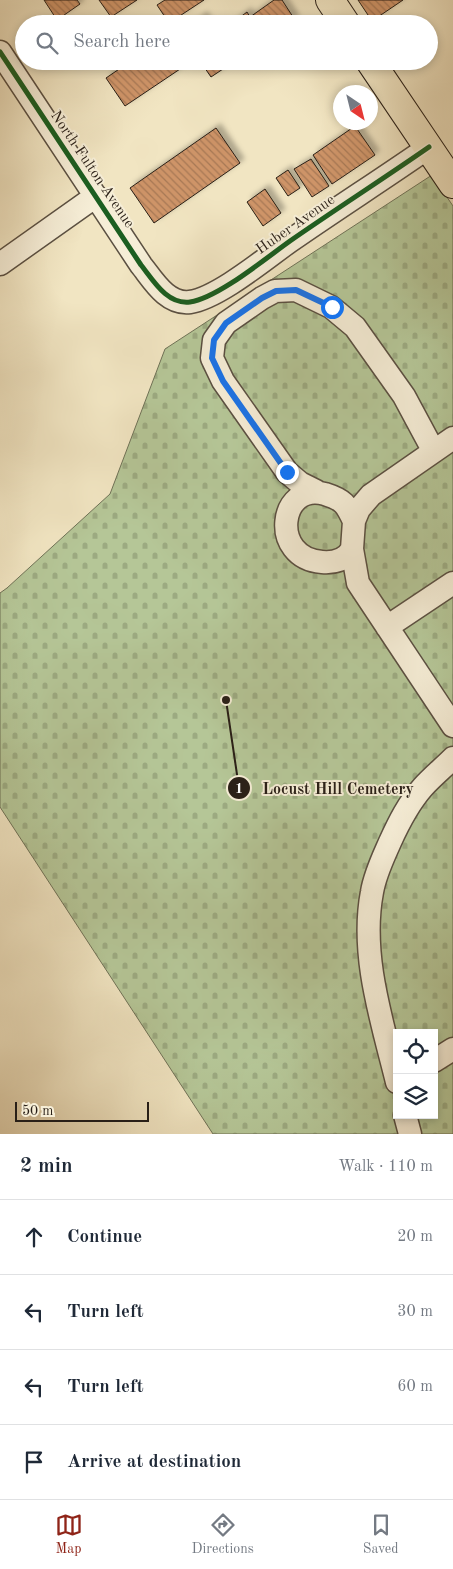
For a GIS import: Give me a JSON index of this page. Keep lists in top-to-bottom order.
{
  "streets": {
    "street": ["North Fulton Avenue", "Huber Avenue"]
  },
  "crossings": [
    ["North Fulton Avenue", "Huber Avenue"]
  ],
  "places": ["Locust Hill Cemetery"],
  "scale_bar": "50 m",
  "north": "bottom right",
  "page": {
    "search": "Search here",
    "scale": "50 m",
    "heading": ["2 min", "Walk · 110 m"],
    "list": [
      ["Continue", "20 m"],
      ["Turn left", "30 m"],
      ["Turn left", "60 m"],
      "Arrive at destination"
    ],
    "nav": ["Map", "Directions", "Saved"]
  }
}
